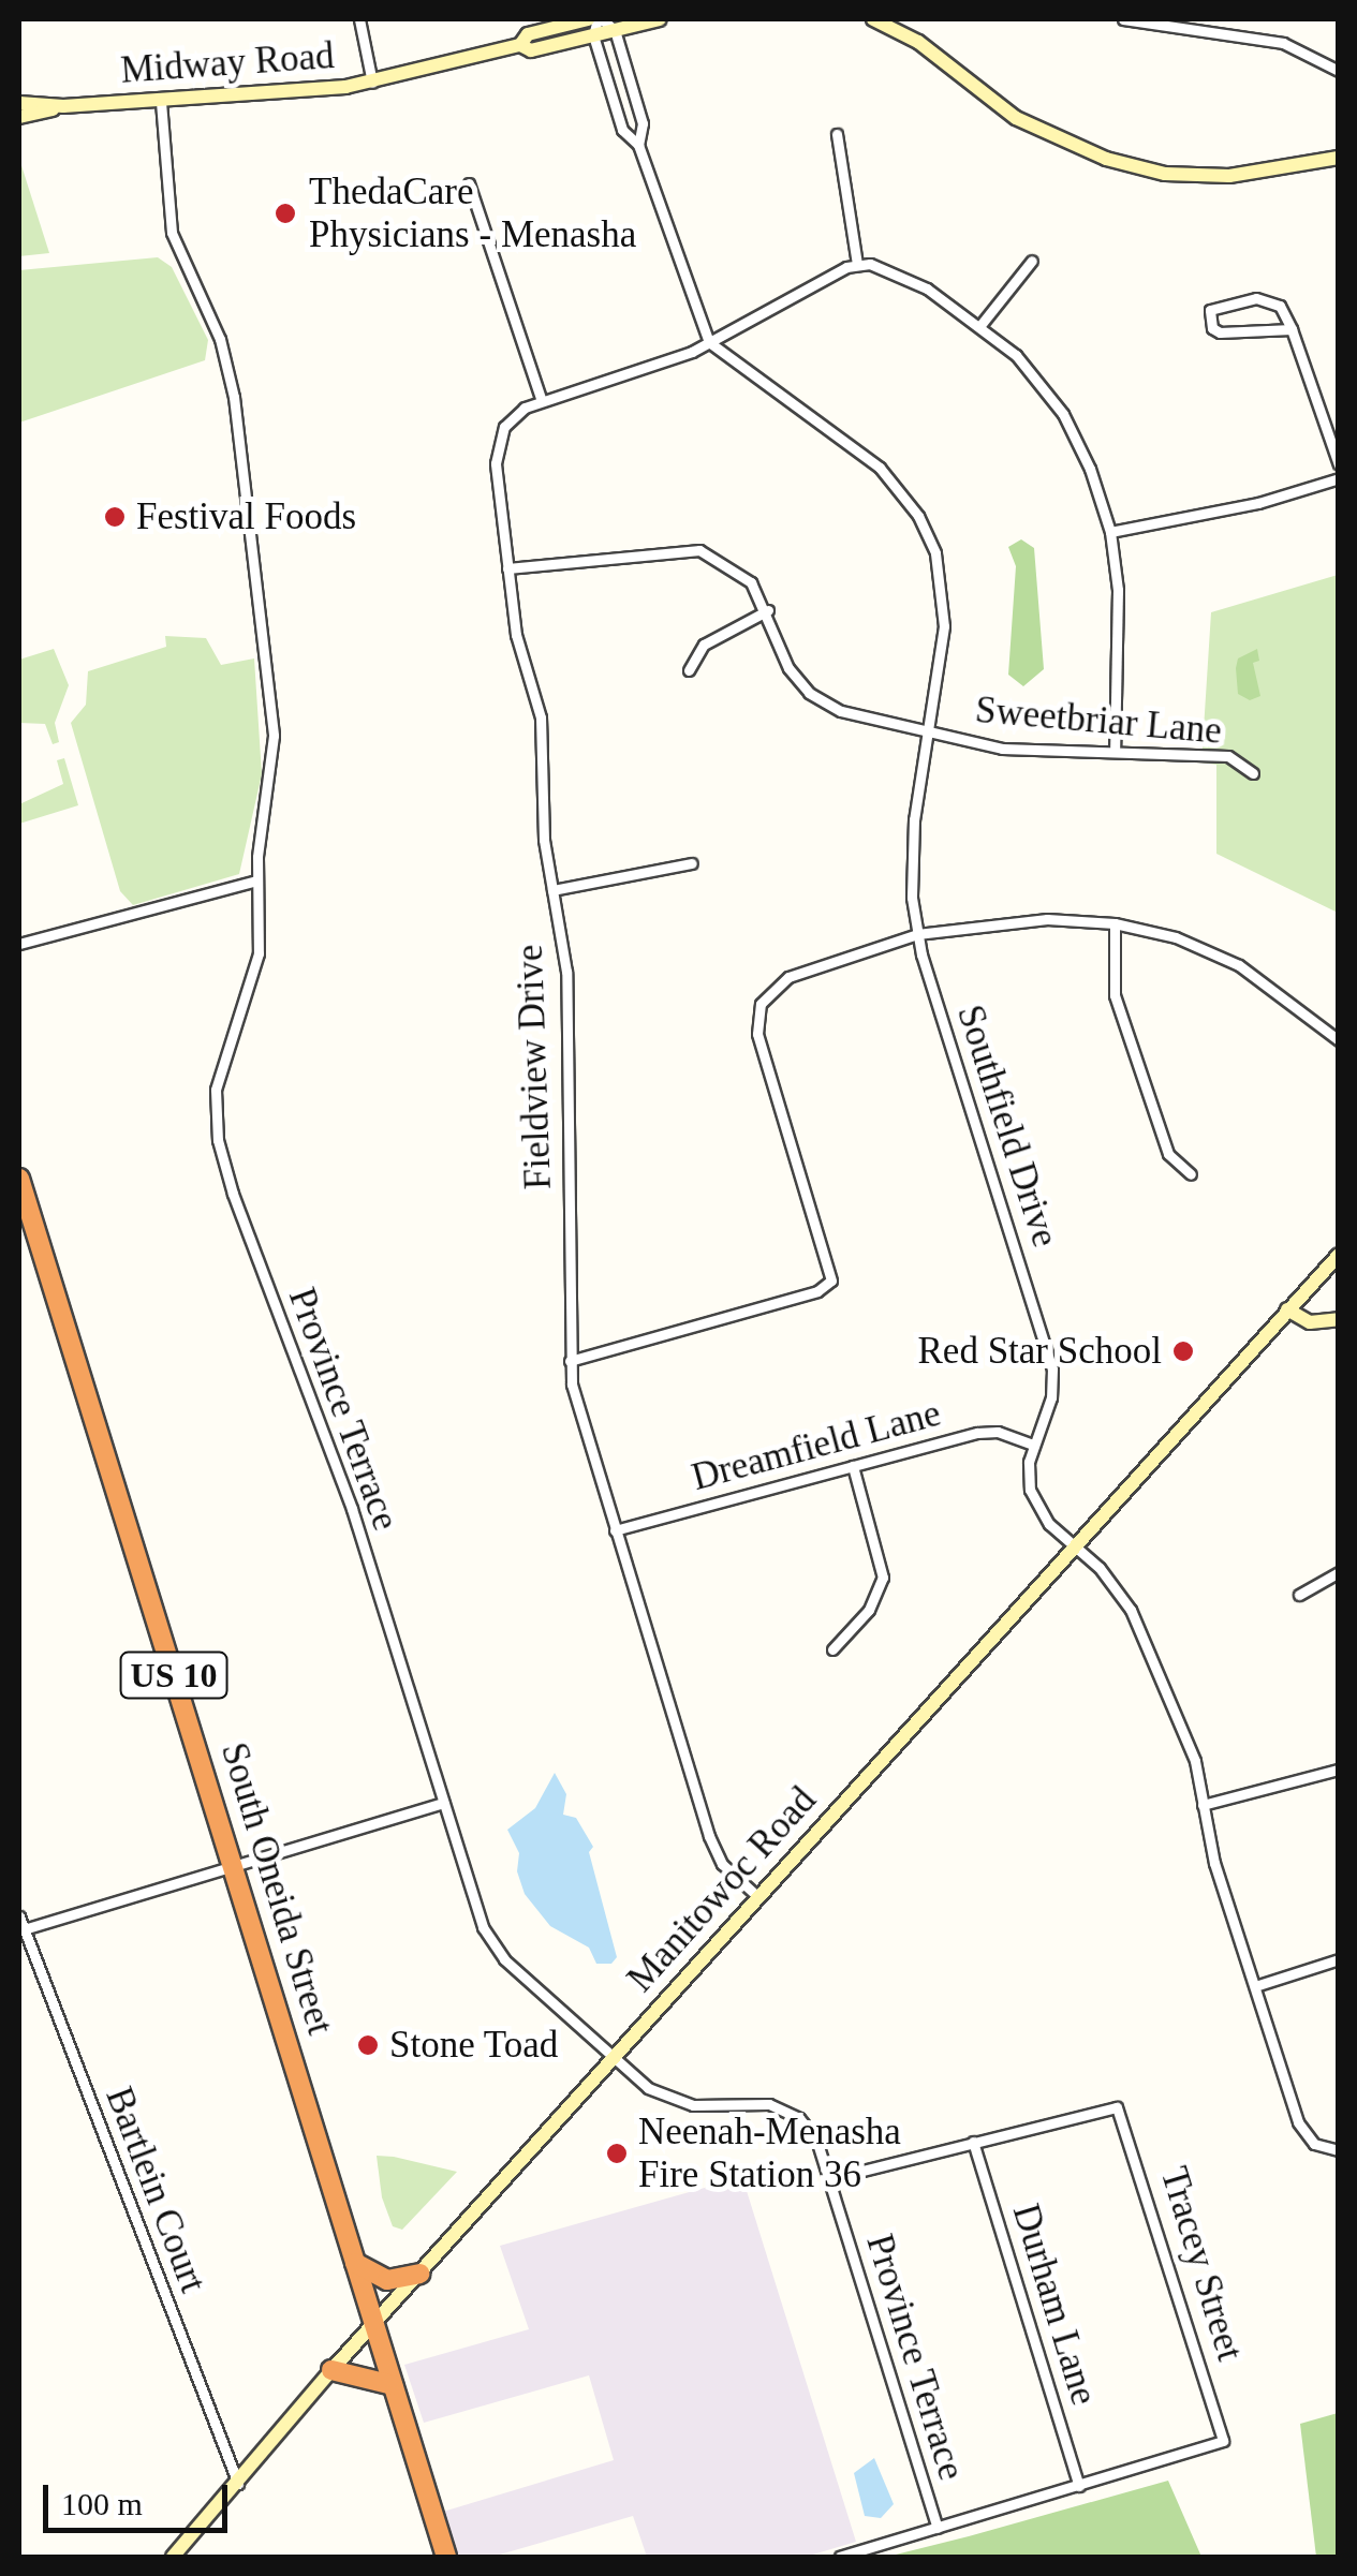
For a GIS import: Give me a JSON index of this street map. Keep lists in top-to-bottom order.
{
  "streets": {
    "highway": ["US 10", "South Oneida Street"],
    "street": [
      "Midway Road",
      "Sweetbriar Lane",
      "Fieldview Drive",
      "Southfield Drive",
      "Province Terrace",
      "Dreamfield Lane",
      "Manitowoc Road",
      "Bartlein Court",
      "Tracey Street",
      "Durham Lane"
    ]
  },
  "crossings": [
    ["Midway Road", "Southfield Drive"],
    ["Midway Road", "Province Terrace"],
    ["Sweetbriar Lane", "Fieldview Drive"],
    ["Sweetbriar Lane", "Southfield Drive"],
    ["Fieldview Drive", "Southfield Drive"],
    ["Fieldview Drive", "Dreamfield Lane"],
    ["Fieldview Drive", "Manitowoc Road"],
    ["Southfield Drive", "Dreamfield Lane"],
    ["Southfield Drive", "Manitowoc Road"],
    ["Province Terrace", "Manitowoc Road"],
    ["South Oneida Street", "Manitowoc Road"],
    ["Manitowoc Road", "Bartlein Court"],
    ["Tracey Street", "Durham Lane"]
  ],
  "places": [
    "ThedaCare Physicians - Menasha",
    "Festival Foods",
    "Red Star School",
    "Stone Toad",
    "Neenah-Menasha Fire Station 36"
  ],
  "scale_bar": "100 m"
}
